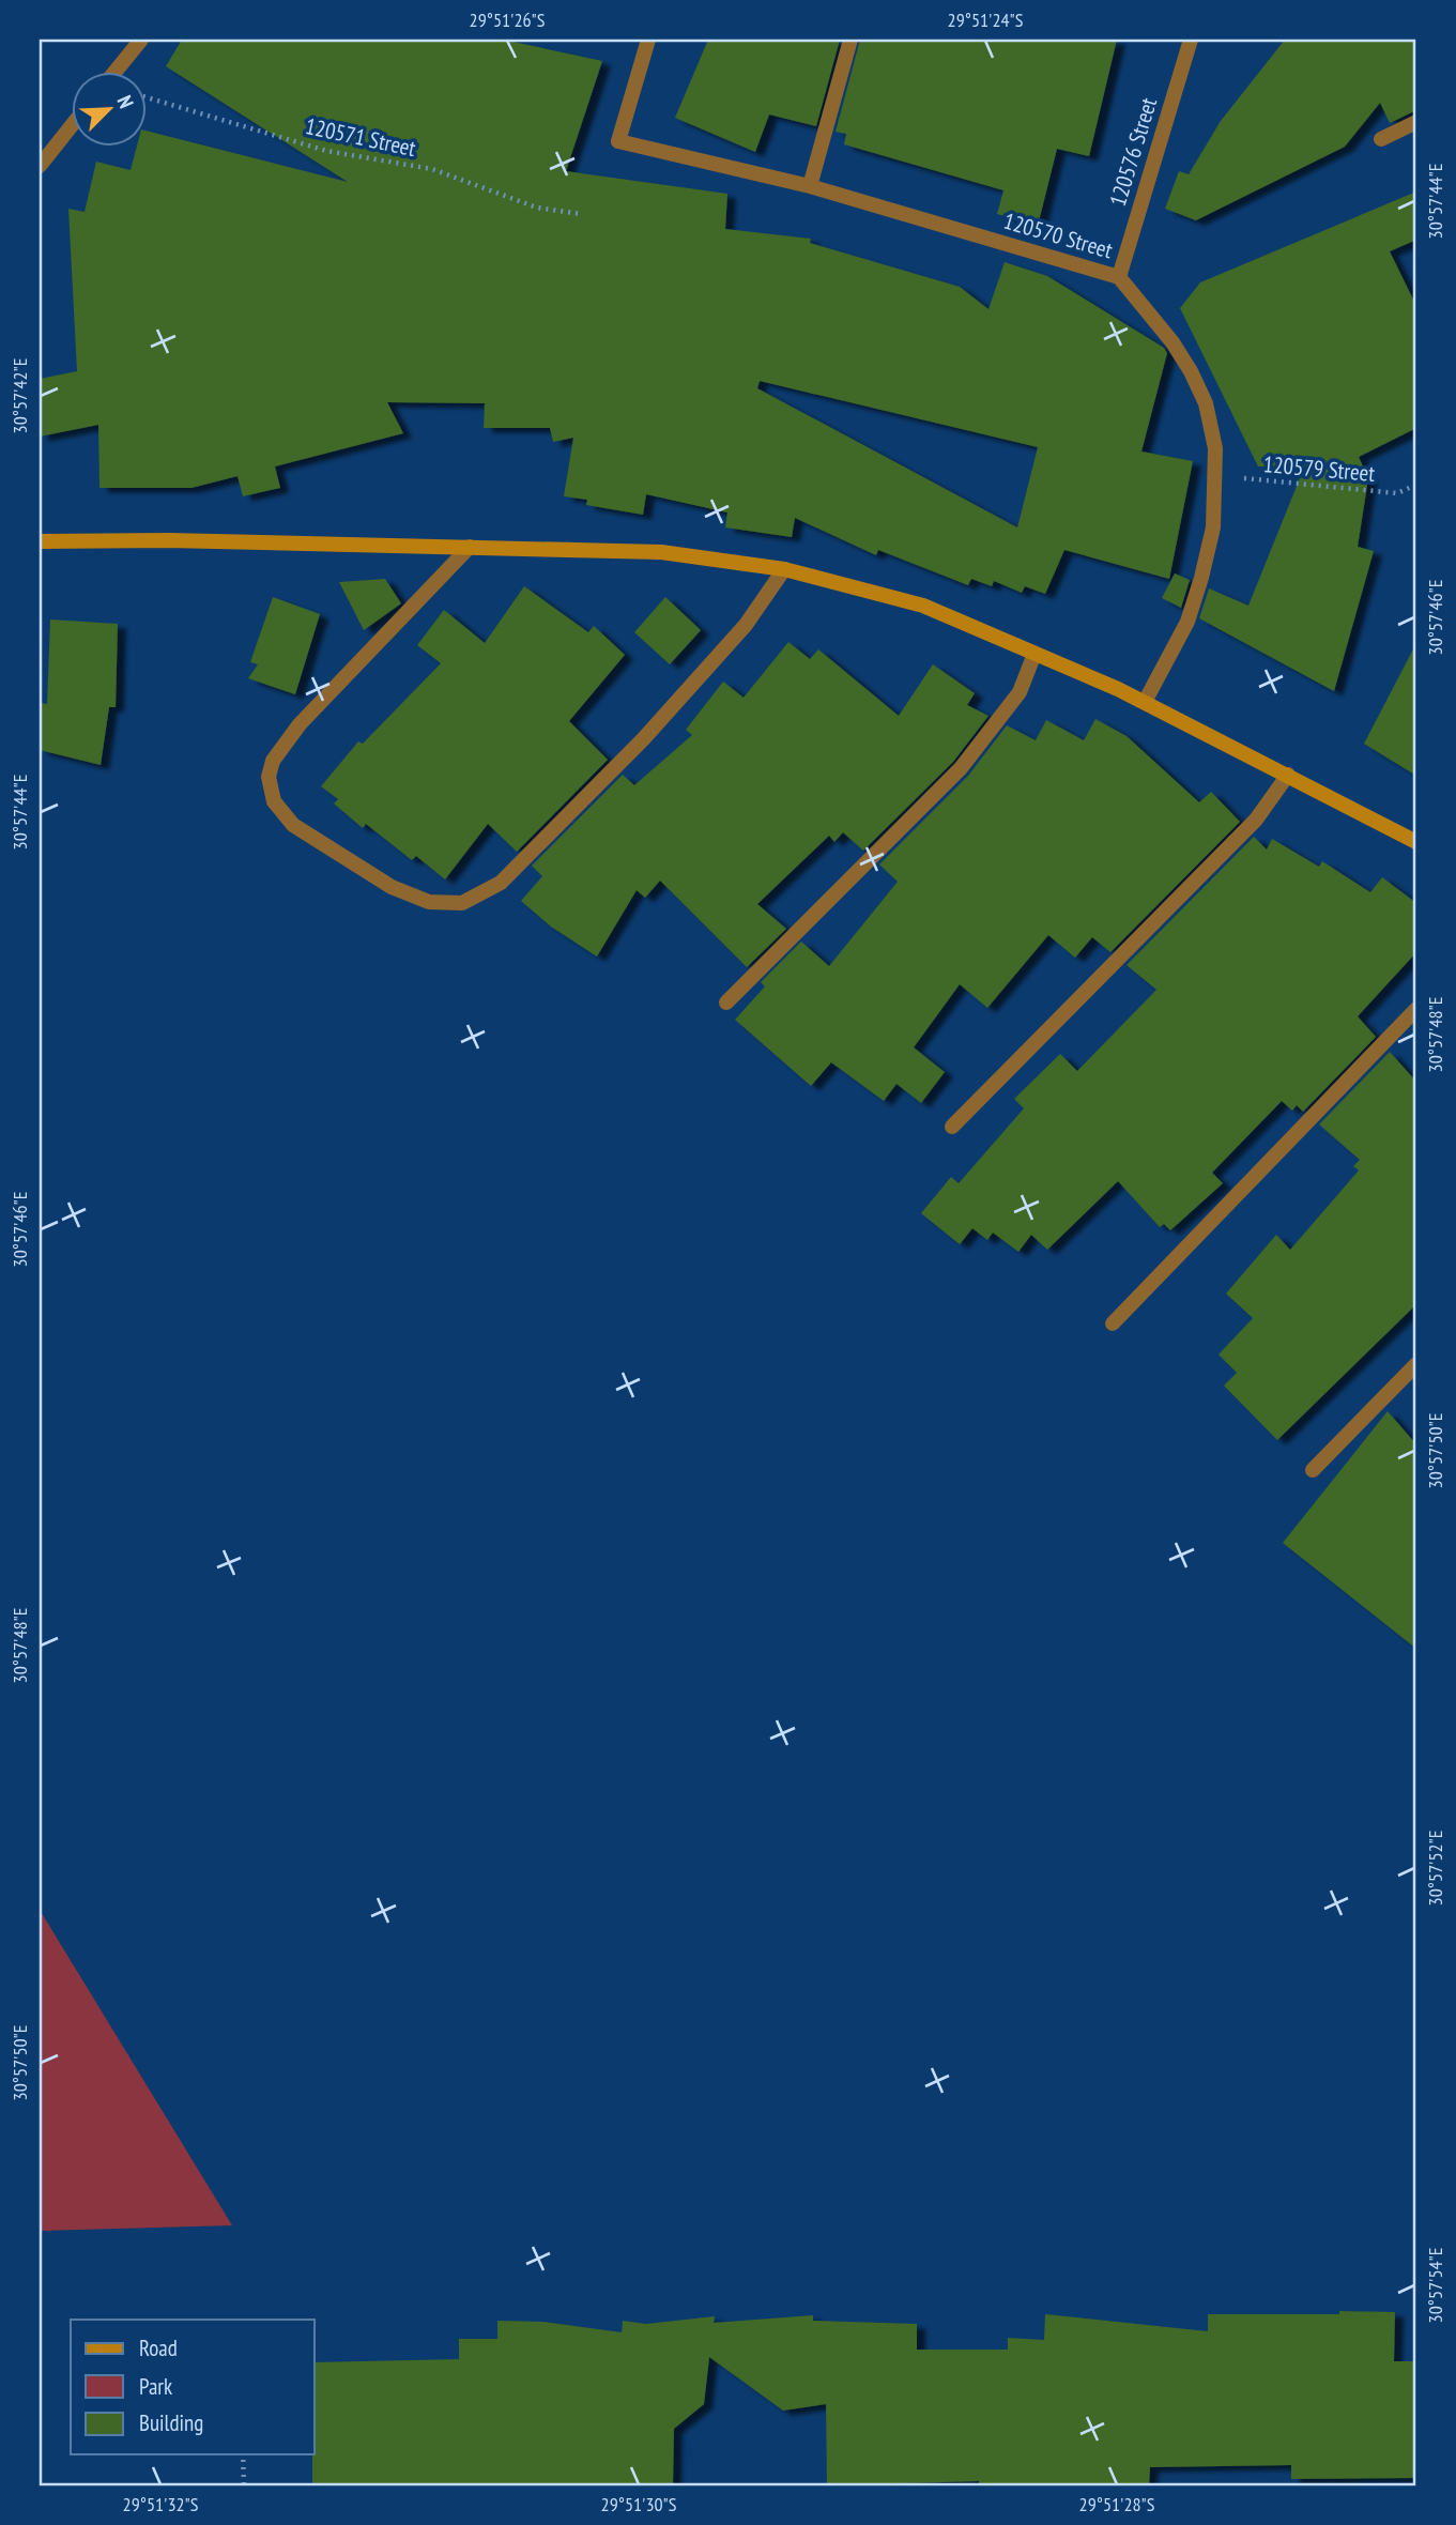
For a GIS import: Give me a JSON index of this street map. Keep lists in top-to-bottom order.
{
  "streets": {
    "street": ["120576 Street", "120570 Street"],
    "path": ["120571 Street", "120579 Street"]
  },
  "crossings": [
    ["120576 Street", "120570 Street"],
    ["120570 Street", "120579 Street"]
  ],
  "legend": ["Road", "Park", "Building"],
  "north": "top right",
  "coordinates": [
    "29°51'26\"S",
    "29°51'24\"S",
    "30°57'44\"E",
    "30°57'42\"E",
    "30°57'46\"E",
    "30°57'48\"E",
    "30°57'50\"E",
    "30°57'52\"E",
    "30°57'54\"E",
    "29°51'32\"S",
    "29°51'30\"S",
    "29°51'28\"S"
  ]
}
